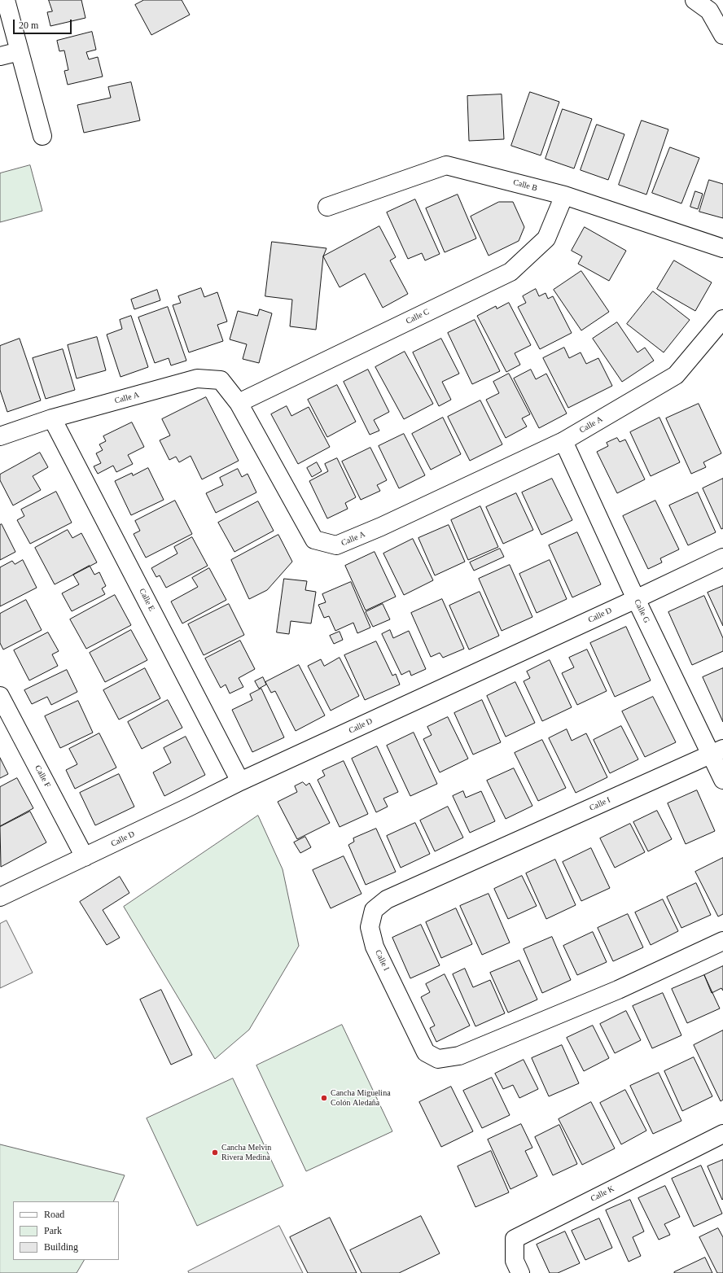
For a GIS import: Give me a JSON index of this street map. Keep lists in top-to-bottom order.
{
  "streets": {
    "street": [
      "Calle B",
      "Calle C",
      "Calle A",
      "Calle E",
      "Calle G",
      "Calle D",
      "Calle F",
      "Calle I",
      "Calle K"
    ]
  },
  "crossings": [
    ["Calle B", "Calle C"],
    ["Calle C", "Calle A"],
    ["Calle A", "Calle E"],
    ["Calle A", "Calle G"],
    ["Calle E", "Calle D"],
    ["Calle G", "Calle D"],
    ["Calle G", "Calle I"],
    ["Calle D", "Calle F"]
  ],
  "places": ["Cancha Miguelina Colón Aledaña", "Cancha Melvin Rivera Medina"],
  "legend": ["Road", "Park", "Building"],
  "scale_bar": "20 m"
}
